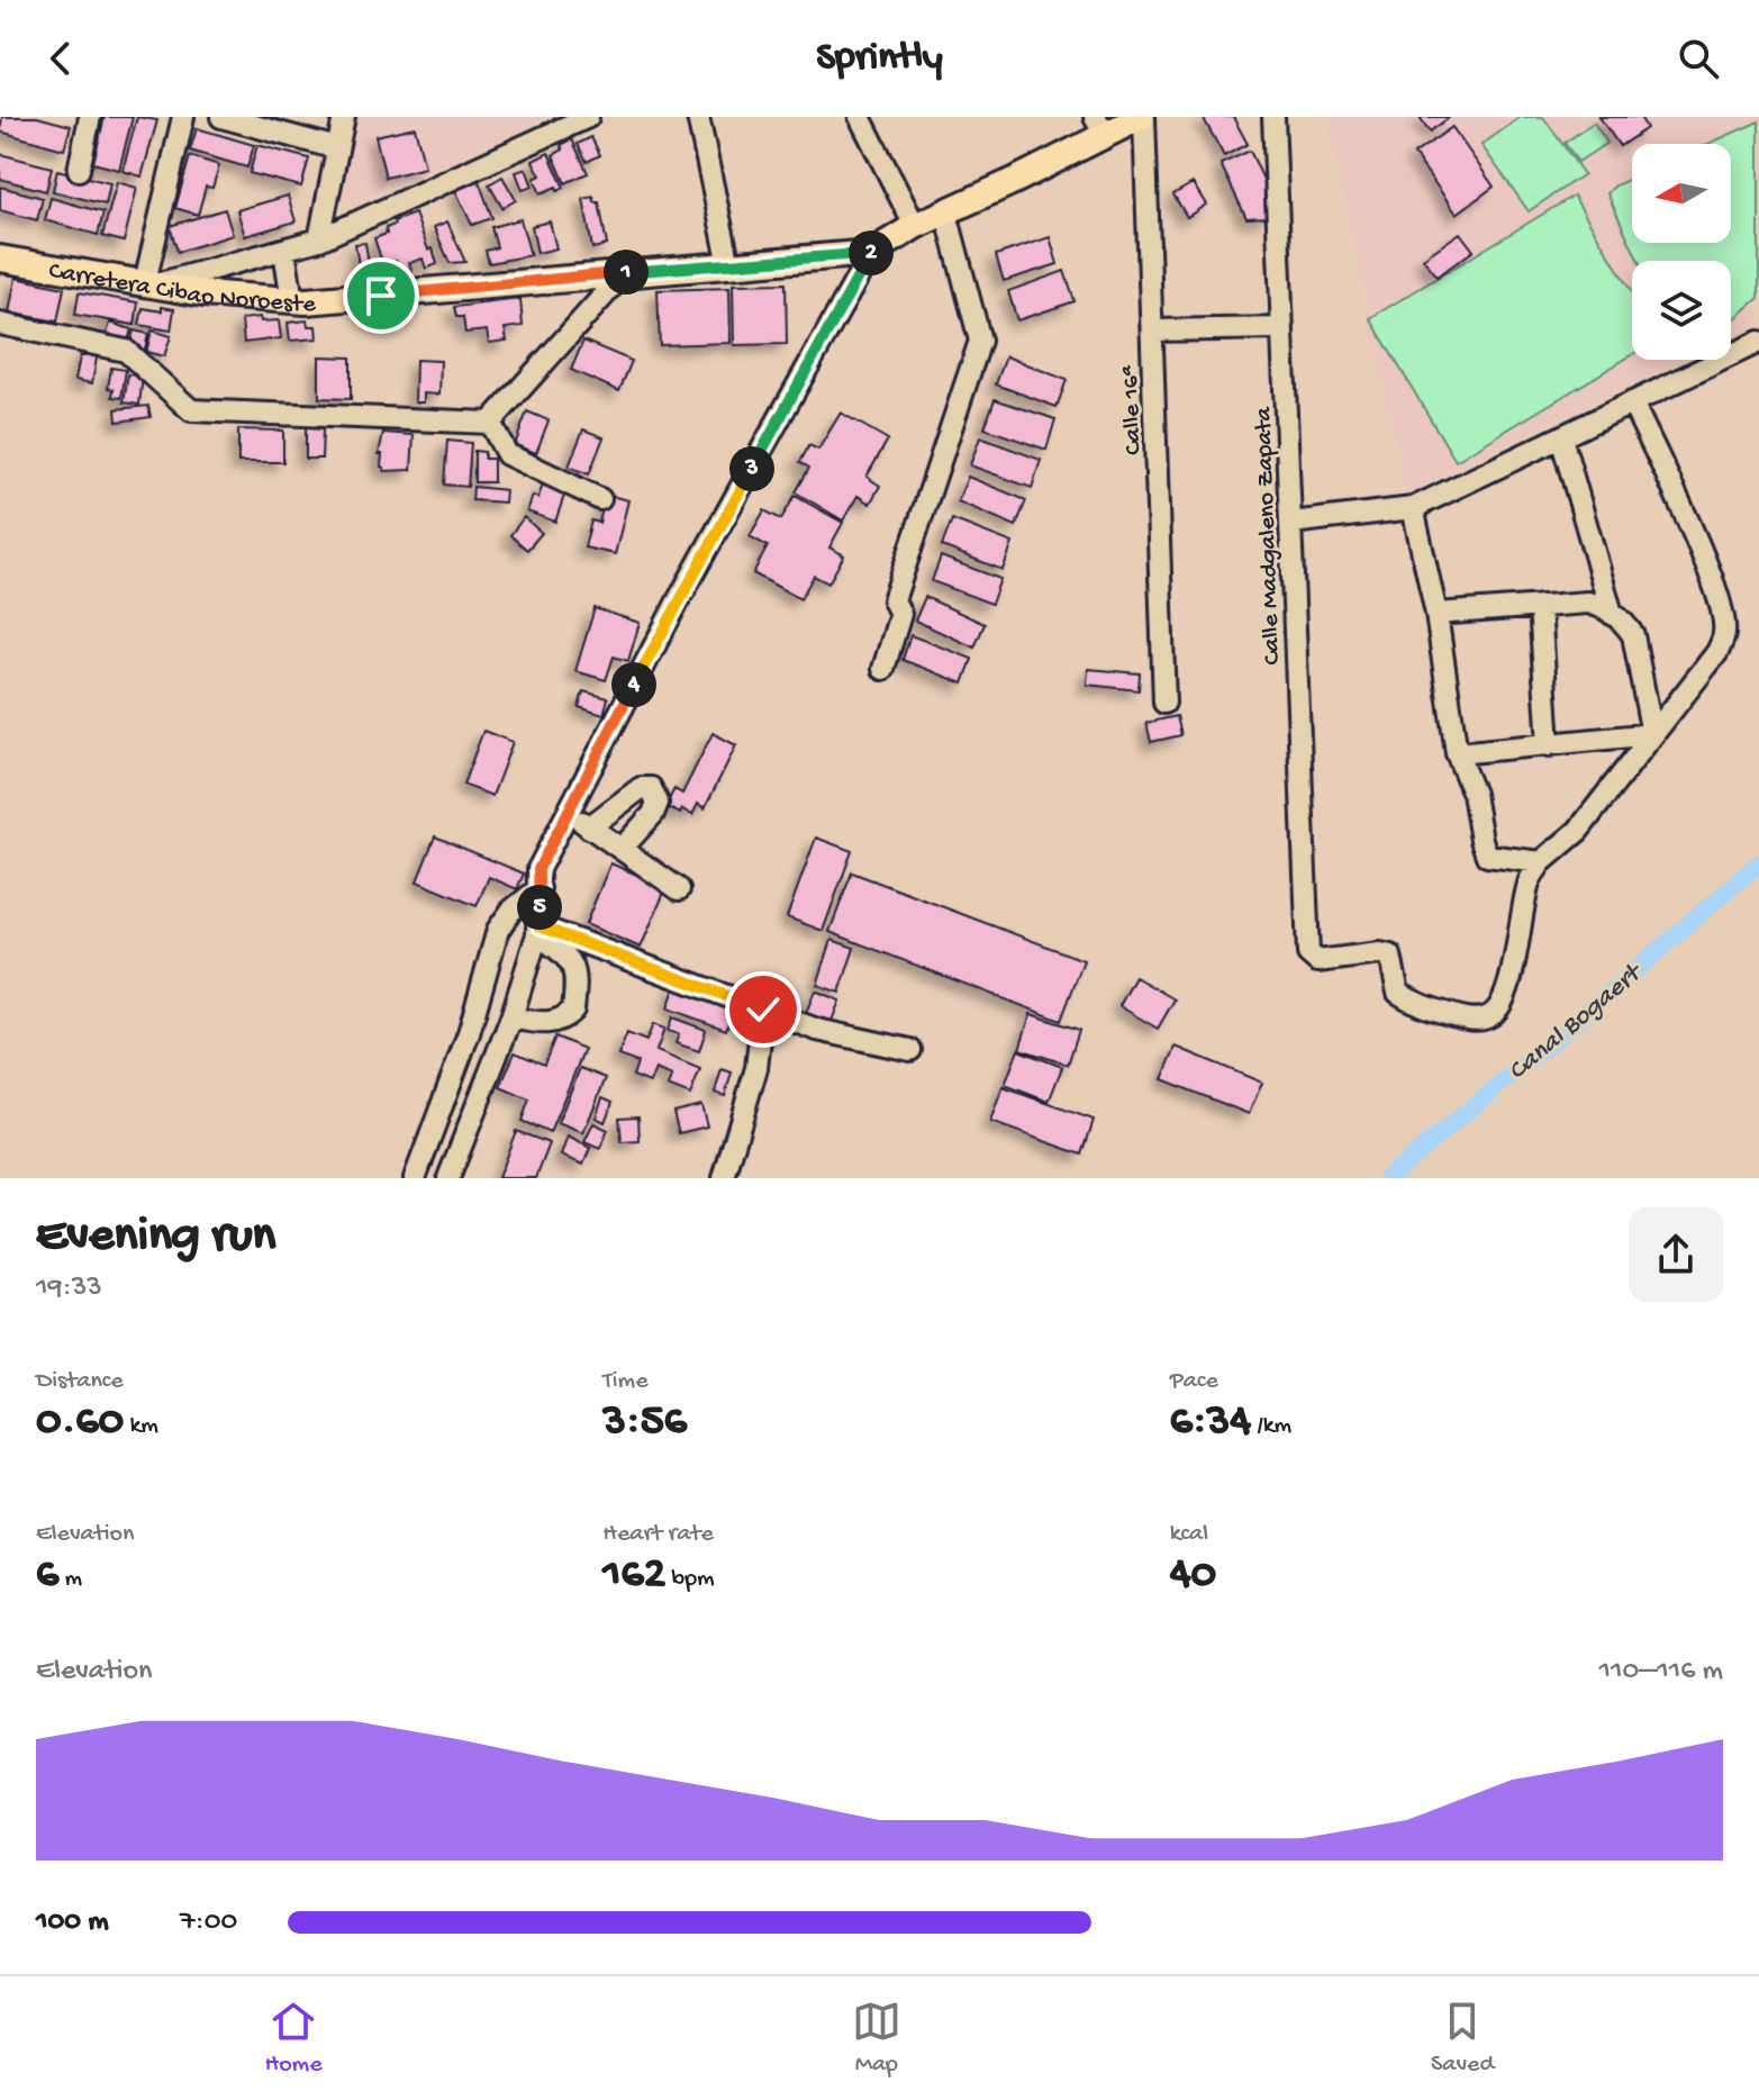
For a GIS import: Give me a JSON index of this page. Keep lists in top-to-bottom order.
{
  "streets": {
    "main road": ["Carretera Cibao Noroeste"],
    "street": ["Calle 16ª", "Calle Madgaleno Zapata"]
  },
  "crossings": [
    ["Carretera Cibao Noroeste", "Calle 16ª"]
  ],
  "water": ["Canal Bogaert"],
  "north": "left",
  "page": {
    "header": "Sprintly",
    "pins": [
      "2",
      "1",
      "3",
      "4",
      "5"
    ],
    "heading": ["Evening run", "19:33"],
    "stats": [
      ["Distance", "0.60 km"],
      ["Time", "3:56"],
      ["Pace", "6:34 /km"],
      ["Elevation", "6 m"],
      ["Heart rate", "162 bpm"],
      ["kcal", "40"]
    ],
    "chart": ["Elevation", "110–116 m"],
    "list": [
      {
        "name": "100 m",
        "note": "7:00"
      }
    ],
    "tabs": ["Home", "Map", "Saved"]
  }
}
